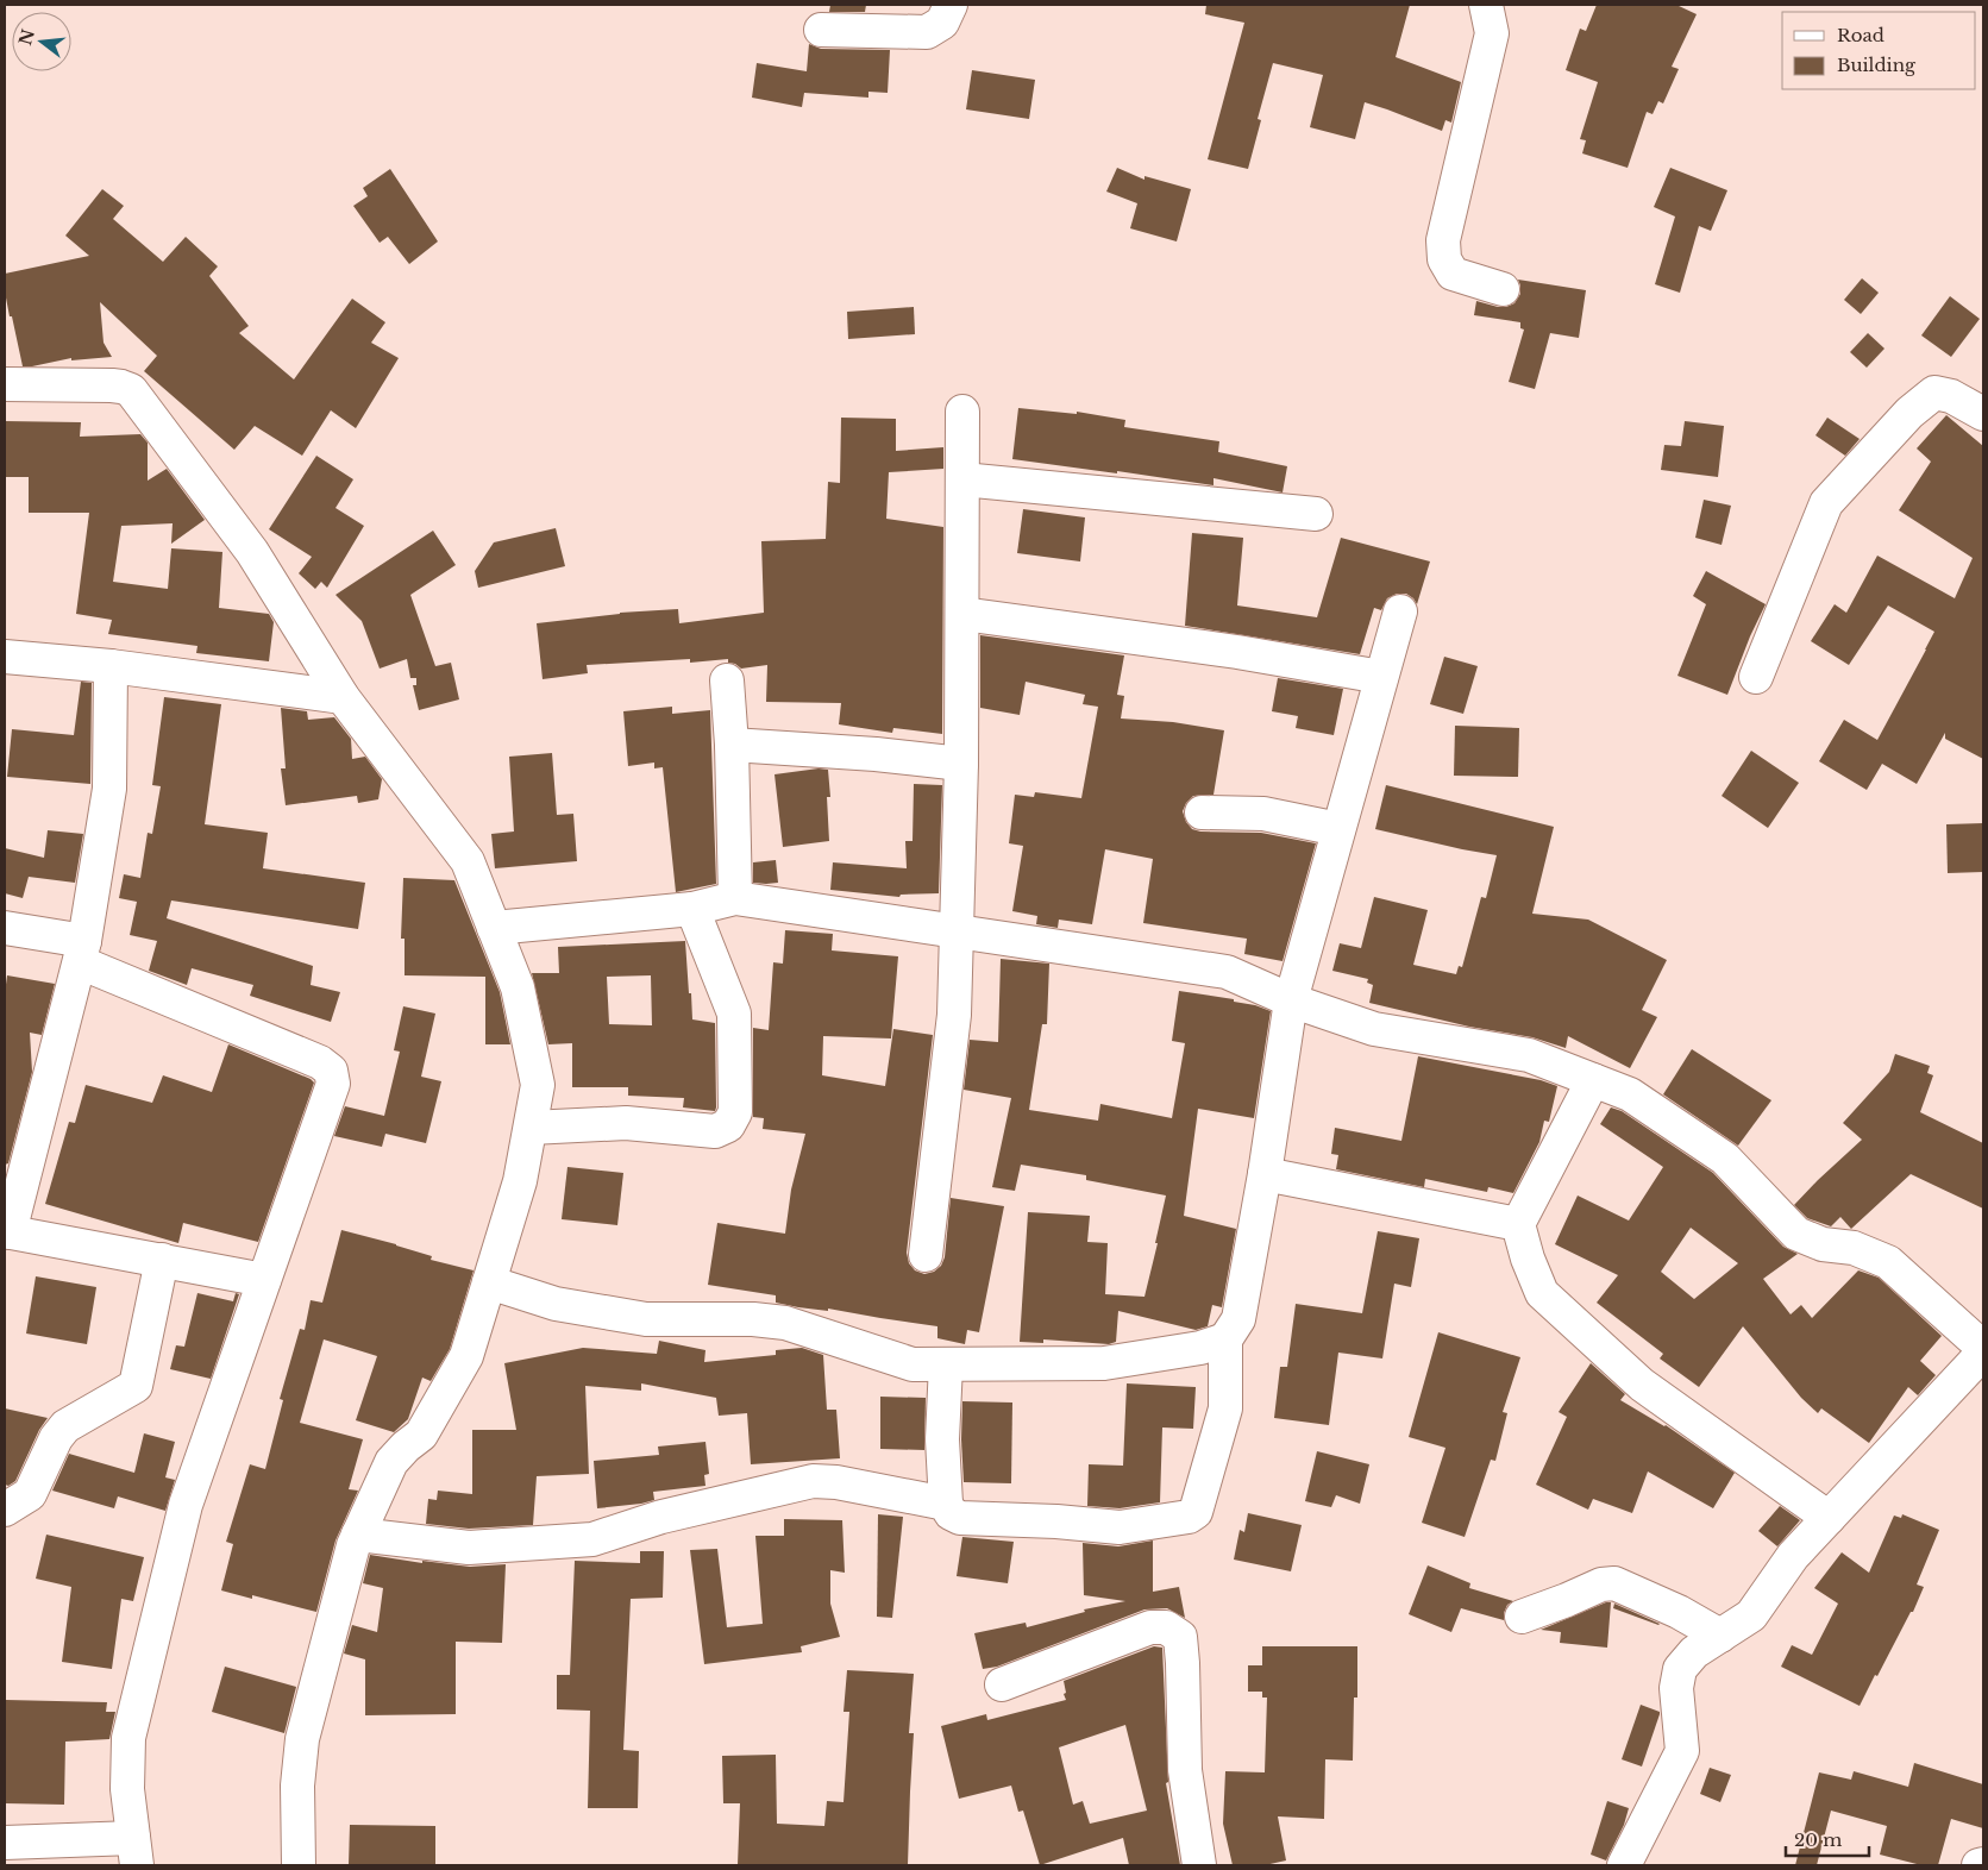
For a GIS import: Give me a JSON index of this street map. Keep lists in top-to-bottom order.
{
  "legend": ["Road", "Building"],
  "scale_bar": "20 m",
  "north": "left"
}
